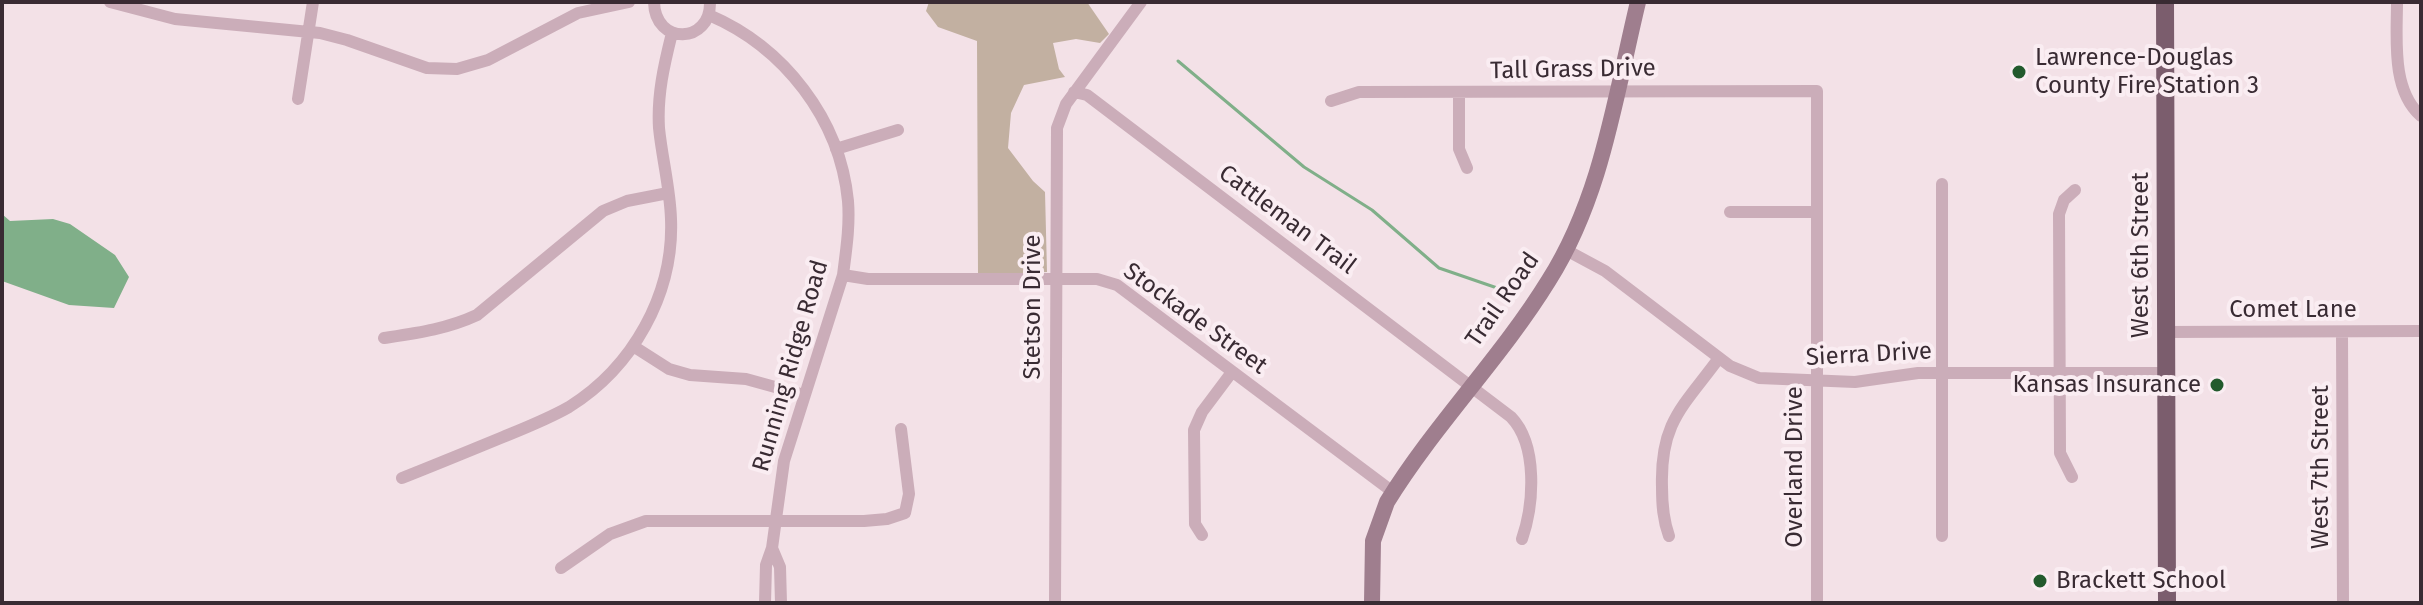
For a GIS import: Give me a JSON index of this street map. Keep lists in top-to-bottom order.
{
  "streets": {
    "main road": ["West 6th Street"],
    "street": [
      "Tall Grass Drive",
      "Cattleman Trail",
      "Trail Road",
      "Stetson Drive",
      "Comet Lane",
      "Stockade Street",
      "Sierra Drive",
      "Running Ridge Road",
      "Overland Drive",
      "West 7th Street"
    ]
  },
  "crossings": [
    ["Tall Grass Drive", "Trail Road"],
    ["Tall Grass Drive", "Overland Drive"],
    ["Cattleman Trail", "Trail Road"],
    ["Cattleman Trail", "Stetson Drive"],
    ["West 6th Street", "Comet Lane"],
    ["West 6th Street", "Sierra Drive"],
    ["Trail Road", "Stockade Street"],
    ["Trail Road", "Sierra Drive"],
    ["Stetson Drive", "Stockade Street"],
    ["Comet Lane", "West 7th Street"],
    ["Stockade Street", "Running Ridge Road"],
    ["Sierra Drive", "Overland Drive"]
  ],
  "places": ["Lawrence-Douglas County Fire Station 3", "Kansas Insurance", "Brackett School"]
}
